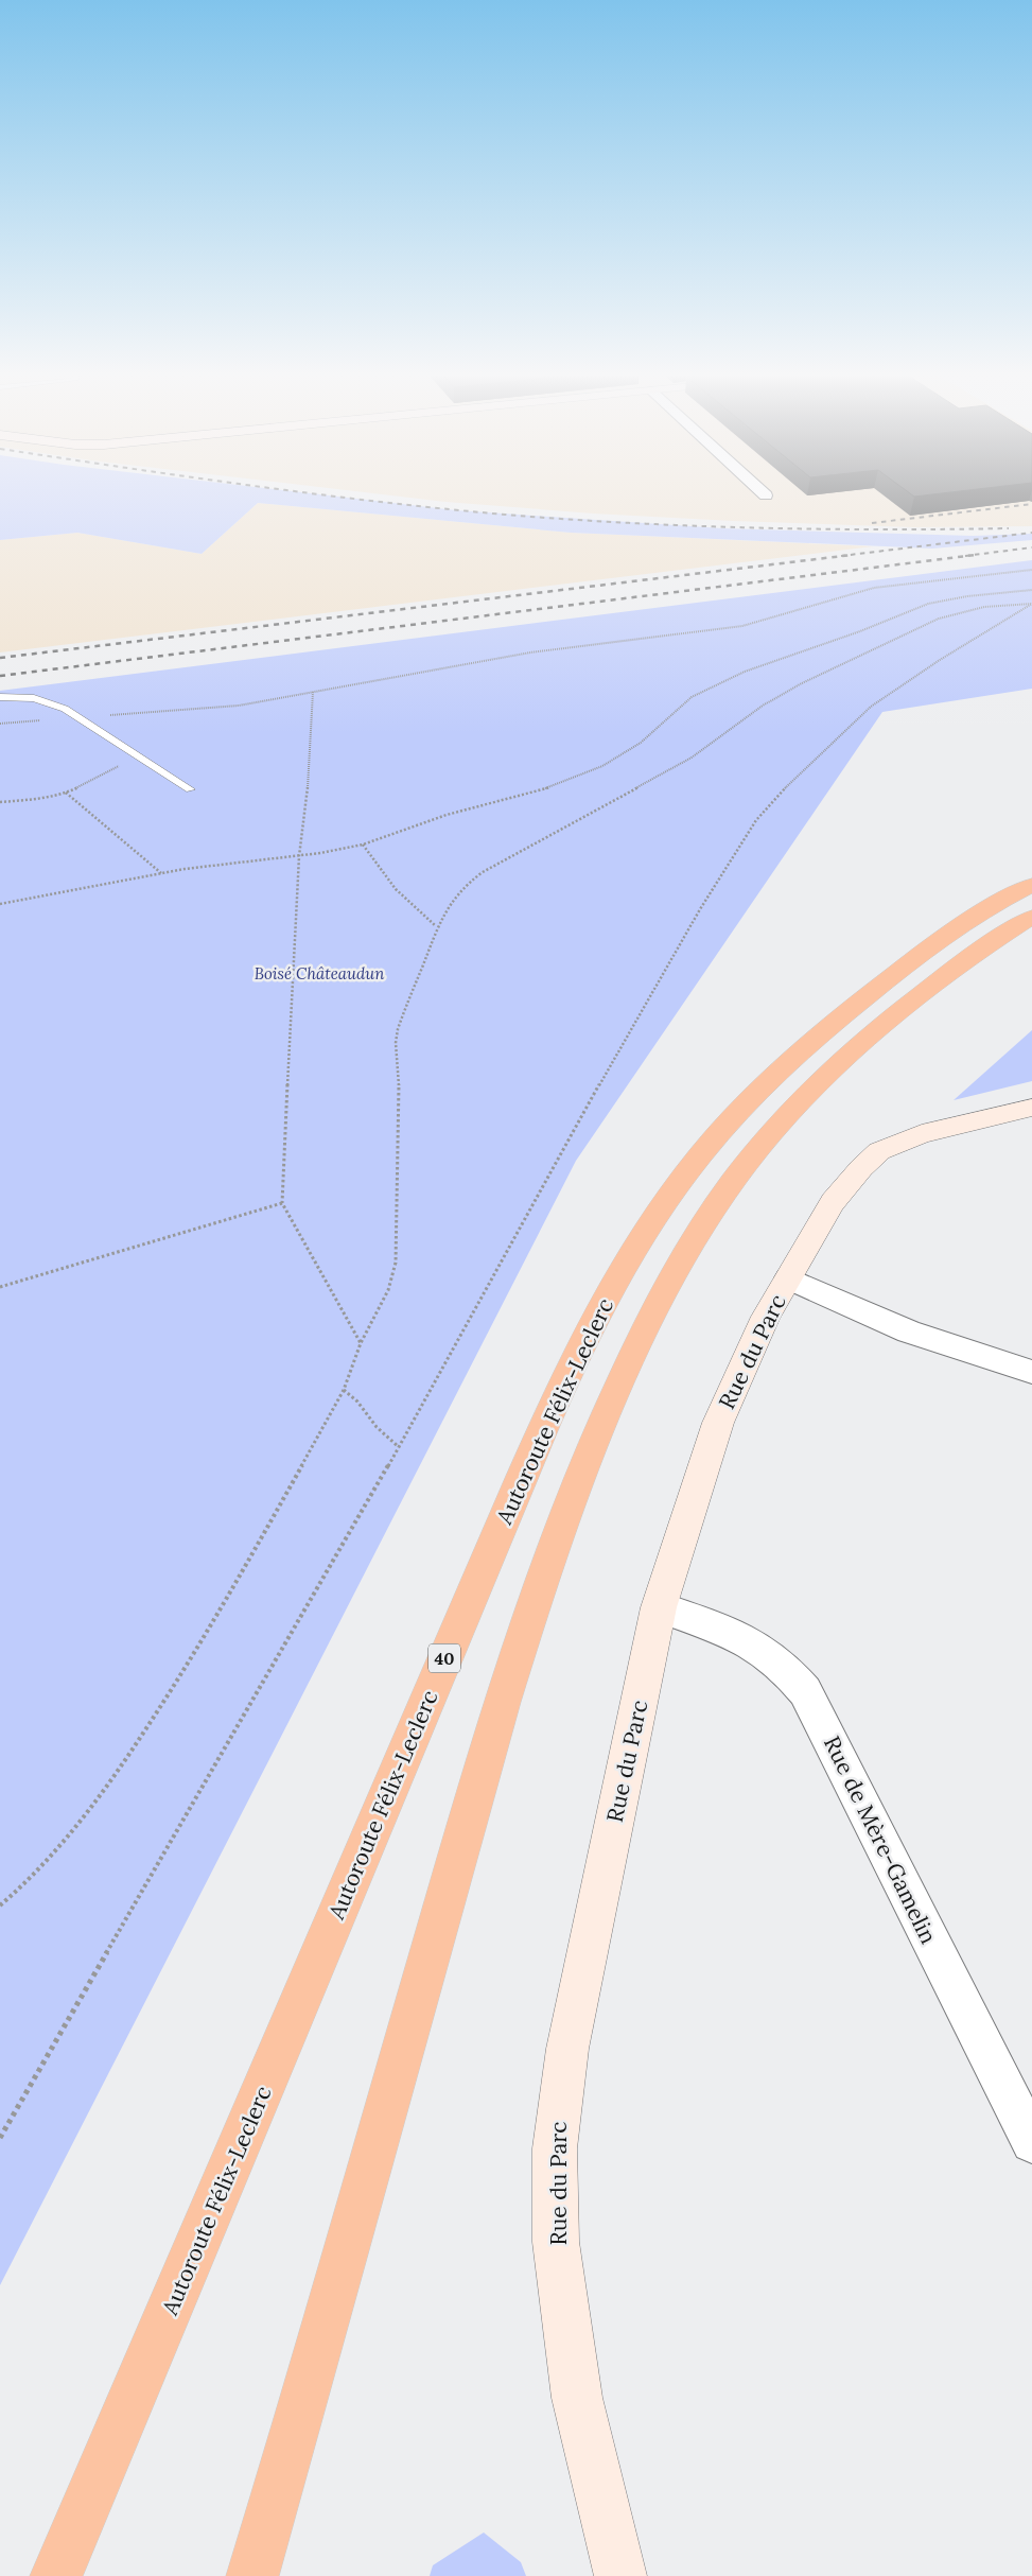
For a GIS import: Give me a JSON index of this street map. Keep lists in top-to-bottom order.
{
  "streets": {
    "highway": ["Autoroute Félix-Leclerc", "40"],
    "street": ["Rue du Parc", "Rue de Mère-Gamelin"]
  },
  "crossings": [
    ["Rue du Parc", "Rue de Mère-Gamelin"]
  ],
  "parks": ["Boisé Châteaudun"]
}
